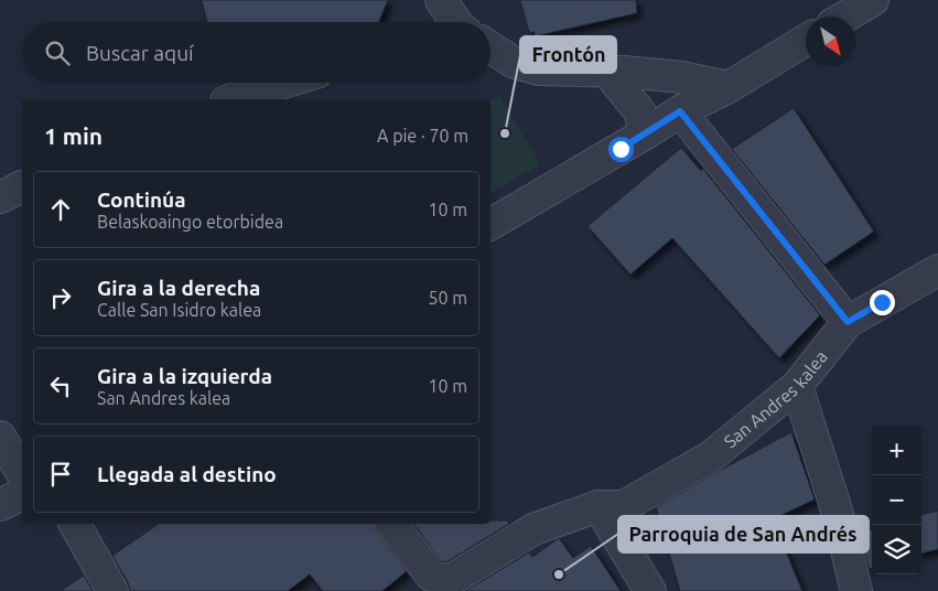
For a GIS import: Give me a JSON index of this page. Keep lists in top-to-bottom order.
{
  "streets": {
    "street": ["San Andres kalea"]
  },
  "places": ["Frontón", "Parroquia de San Andrés"],
  "north": "bottom right",
  "page": {
    "search": "Buscar aquí",
    "heading": ["1 min", "A pie · 70 m"],
    "list": [
      ["Continúa", "Belaskoaingo etorbidea", "10 m"],
      ["Gira a la derecha", "Calle San Isidro kalea", "50 m"],
      ["Gira a la izquierda", "San Andres kalea", "10 m"],
      "Llegada al destino"
    ],
    "map_buttons": ["+", "−"]
  }
}
